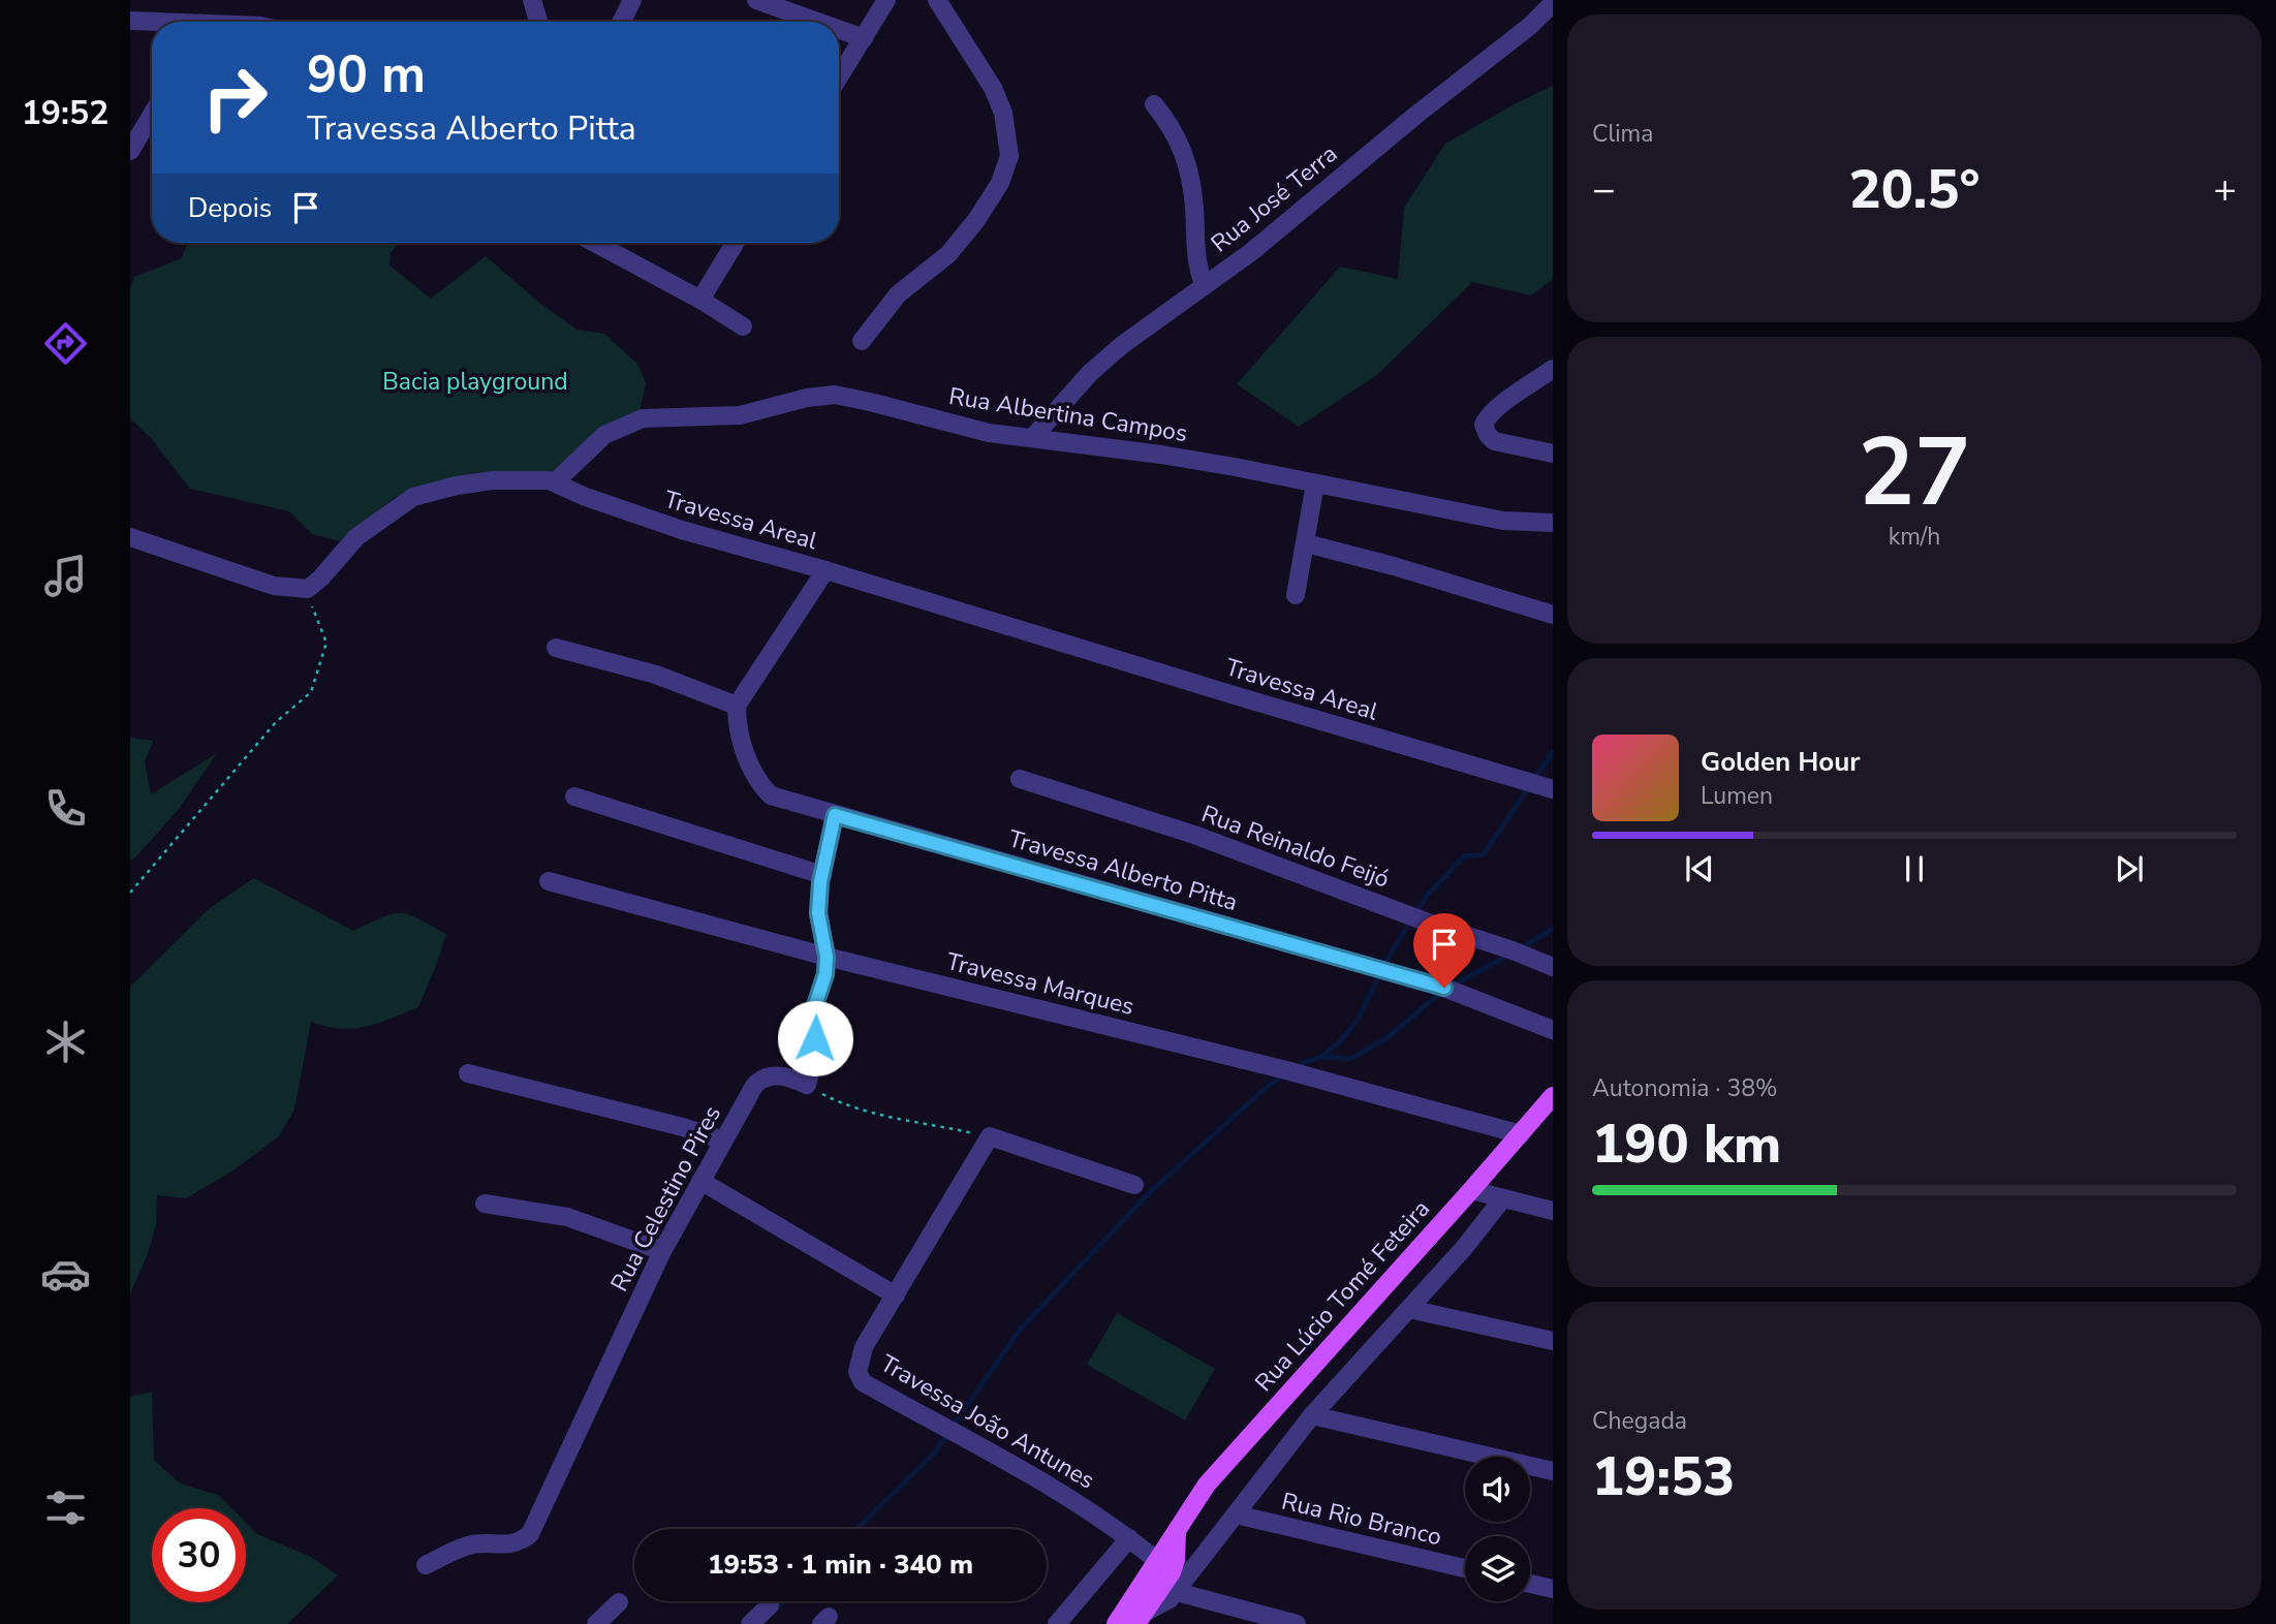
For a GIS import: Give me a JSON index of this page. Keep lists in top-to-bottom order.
{
  "streets": {
    "main road": ["Rua Lúcio Tomé Feteira"],
    "street": [
      "Rua José Terra",
      "Rua Albertina Campos",
      "Travessa Areal",
      "Rua Reinaldo Feijó",
      "Travessa Alberto Pitta",
      "Travessa Marques",
      "Rua Celestino Pires",
      "Travessa João Antunes",
      "Rua Rio Branco"
    ]
  },
  "crossings": [
    ["Rua José Terra", "Rua Albertina Campos"],
    ["Rua Albertina Campos", "Travessa Areal"],
    ["Travessa Marques", "Rua Lúcio Tomé Feteira"],
    ["Rua Lúcio Tomé Feteira", "Travessa João Antunes"],
    ["Rua Lúcio Tomé Feteira", "Rua Rio Branco"]
  ],
  "parks": ["Bacia playground"],
  "page": {
    "tabs": "19:52",
    "tile": [
      "Clima",
      ["27", "km/h"],
      ["Autonomia · 38%", "190 km"],
      ["Chegada", "19:53"]
    ],
    "turn": ["90 m", "Travessa Alberto Pitta"],
    "heat": ["−", "20.5°", "+"],
    "then": "Depois",
    "song": ["Golden Hour", "Lumen"],
    "limit": "30",
    "trip": "19:53 · 1 min · 340 m"
  }
}
